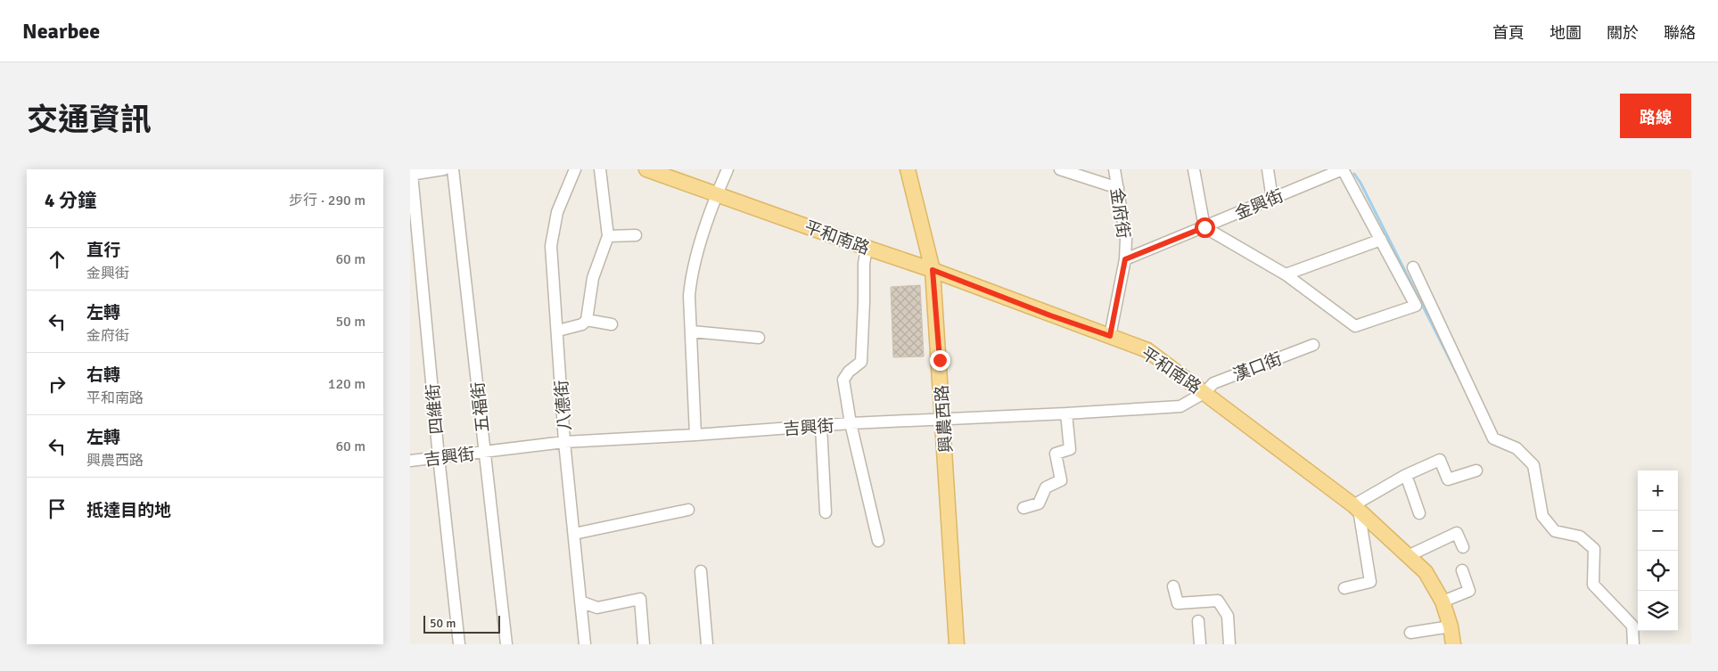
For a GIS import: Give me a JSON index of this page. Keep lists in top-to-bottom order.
{
  "streets": {
    "main road": ["平和南路", "興農西路"],
    "street": [
      "金興街",
      "金府街",
      "漢口街",
      "八德街",
      "五福街",
      "四維街",
      "吉興街"
    ]
  },
  "crossings": [
    ["金興街", "金府街"],
    ["金府街", "平和南路"],
    ["平和南路", "漢口街"],
    ["平和南路", "興農西路"],
    ["平和南路", "吉興街"],
    ["漢口街", "吉興街"],
    ["八德街", "吉興街"],
    ["五福街", "吉興街"],
    ["四維街", "吉興街"],
    ["興農西路", "吉興街"]
  ],
  "scale_bar": "50 m",
  "page": {
    "header": "Nearbee",
    "nav": [
      "首頁",
      "地圖",
      "關於",
      "聯絡"
    ],
    "title": "交通資訊",
    "buttons": "路線",
    "heading": ["4 分鐘", "步行 · 290 m"],
    "list": [
      ["直行", "金興街", "60 m"],
      ["左轉", "金府街", "50 m"],
      ["右轉", "平和南路", "120 m"],
      ["左轉", "興農西路", "60 m"],
      "抵達目的地"
    ],
    "map_buttons": ["+", "−"],
    "scale": "50 m"
  }
}
